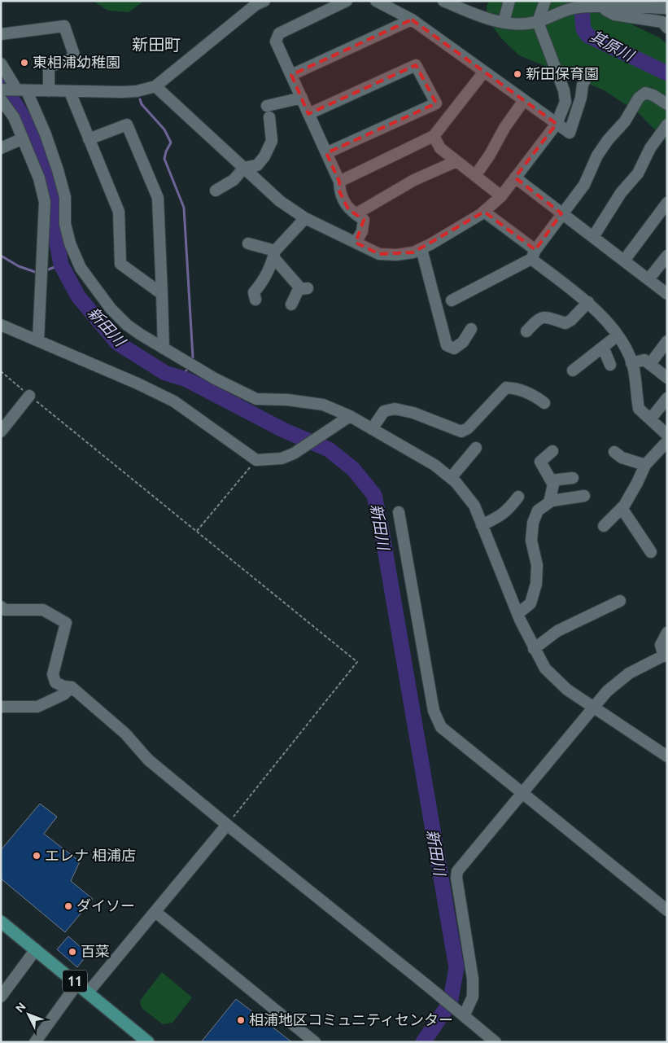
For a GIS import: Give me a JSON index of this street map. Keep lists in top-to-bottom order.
{
  "streets": {
    "main road": ["11"]
  },
  "districts": ["新田町"],
  "water": ["其原川", "新田川"],
  "places": [
    "東相浦幼稚園",
    "新田保育園",
    "エレナ 相浦店",
    "ダイソー",
    "百菜",
    "相浦地区コミュニティセンター"
  ],
  "north": "top left"
}
